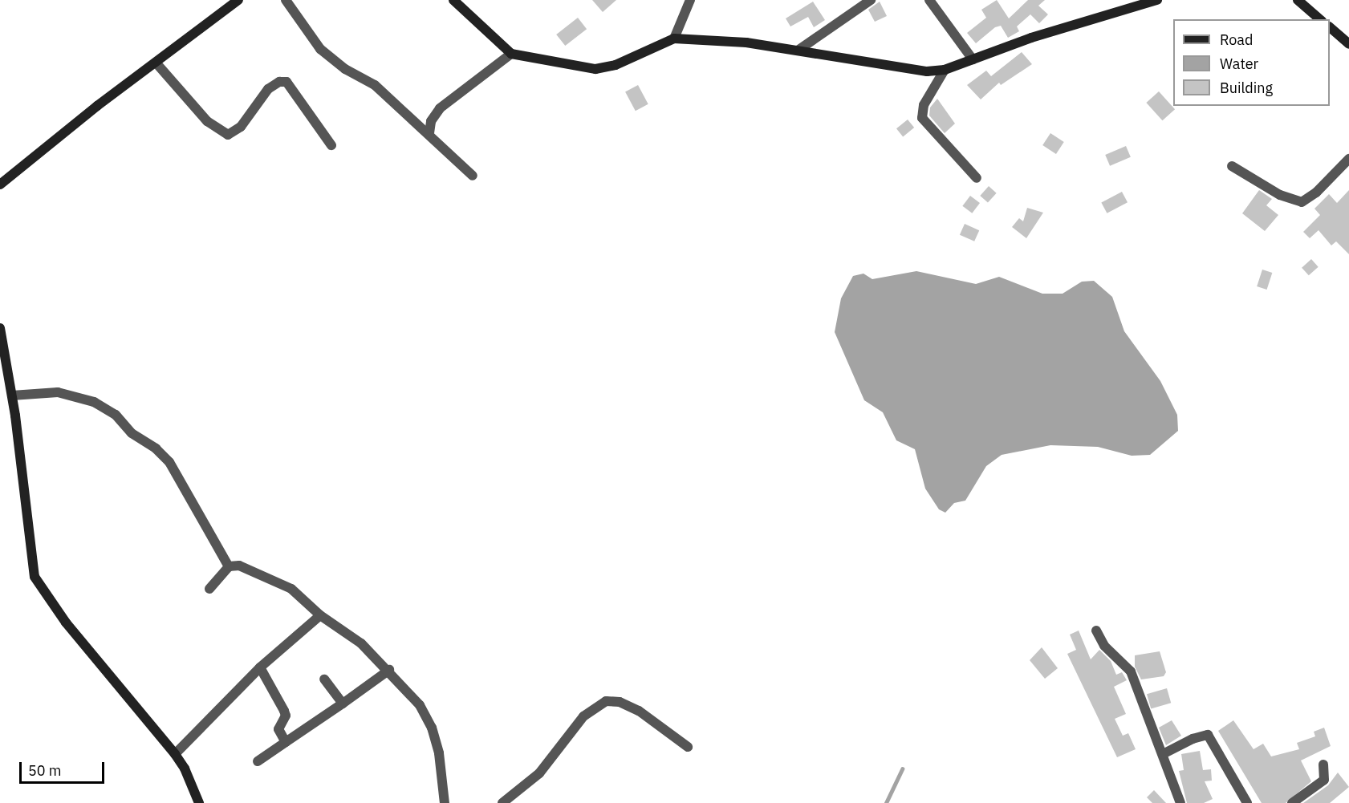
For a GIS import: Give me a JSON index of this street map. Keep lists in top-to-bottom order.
{
  "legend": ["Road", "Water", "Building"],
  "scale_bar": "50 m"
}
